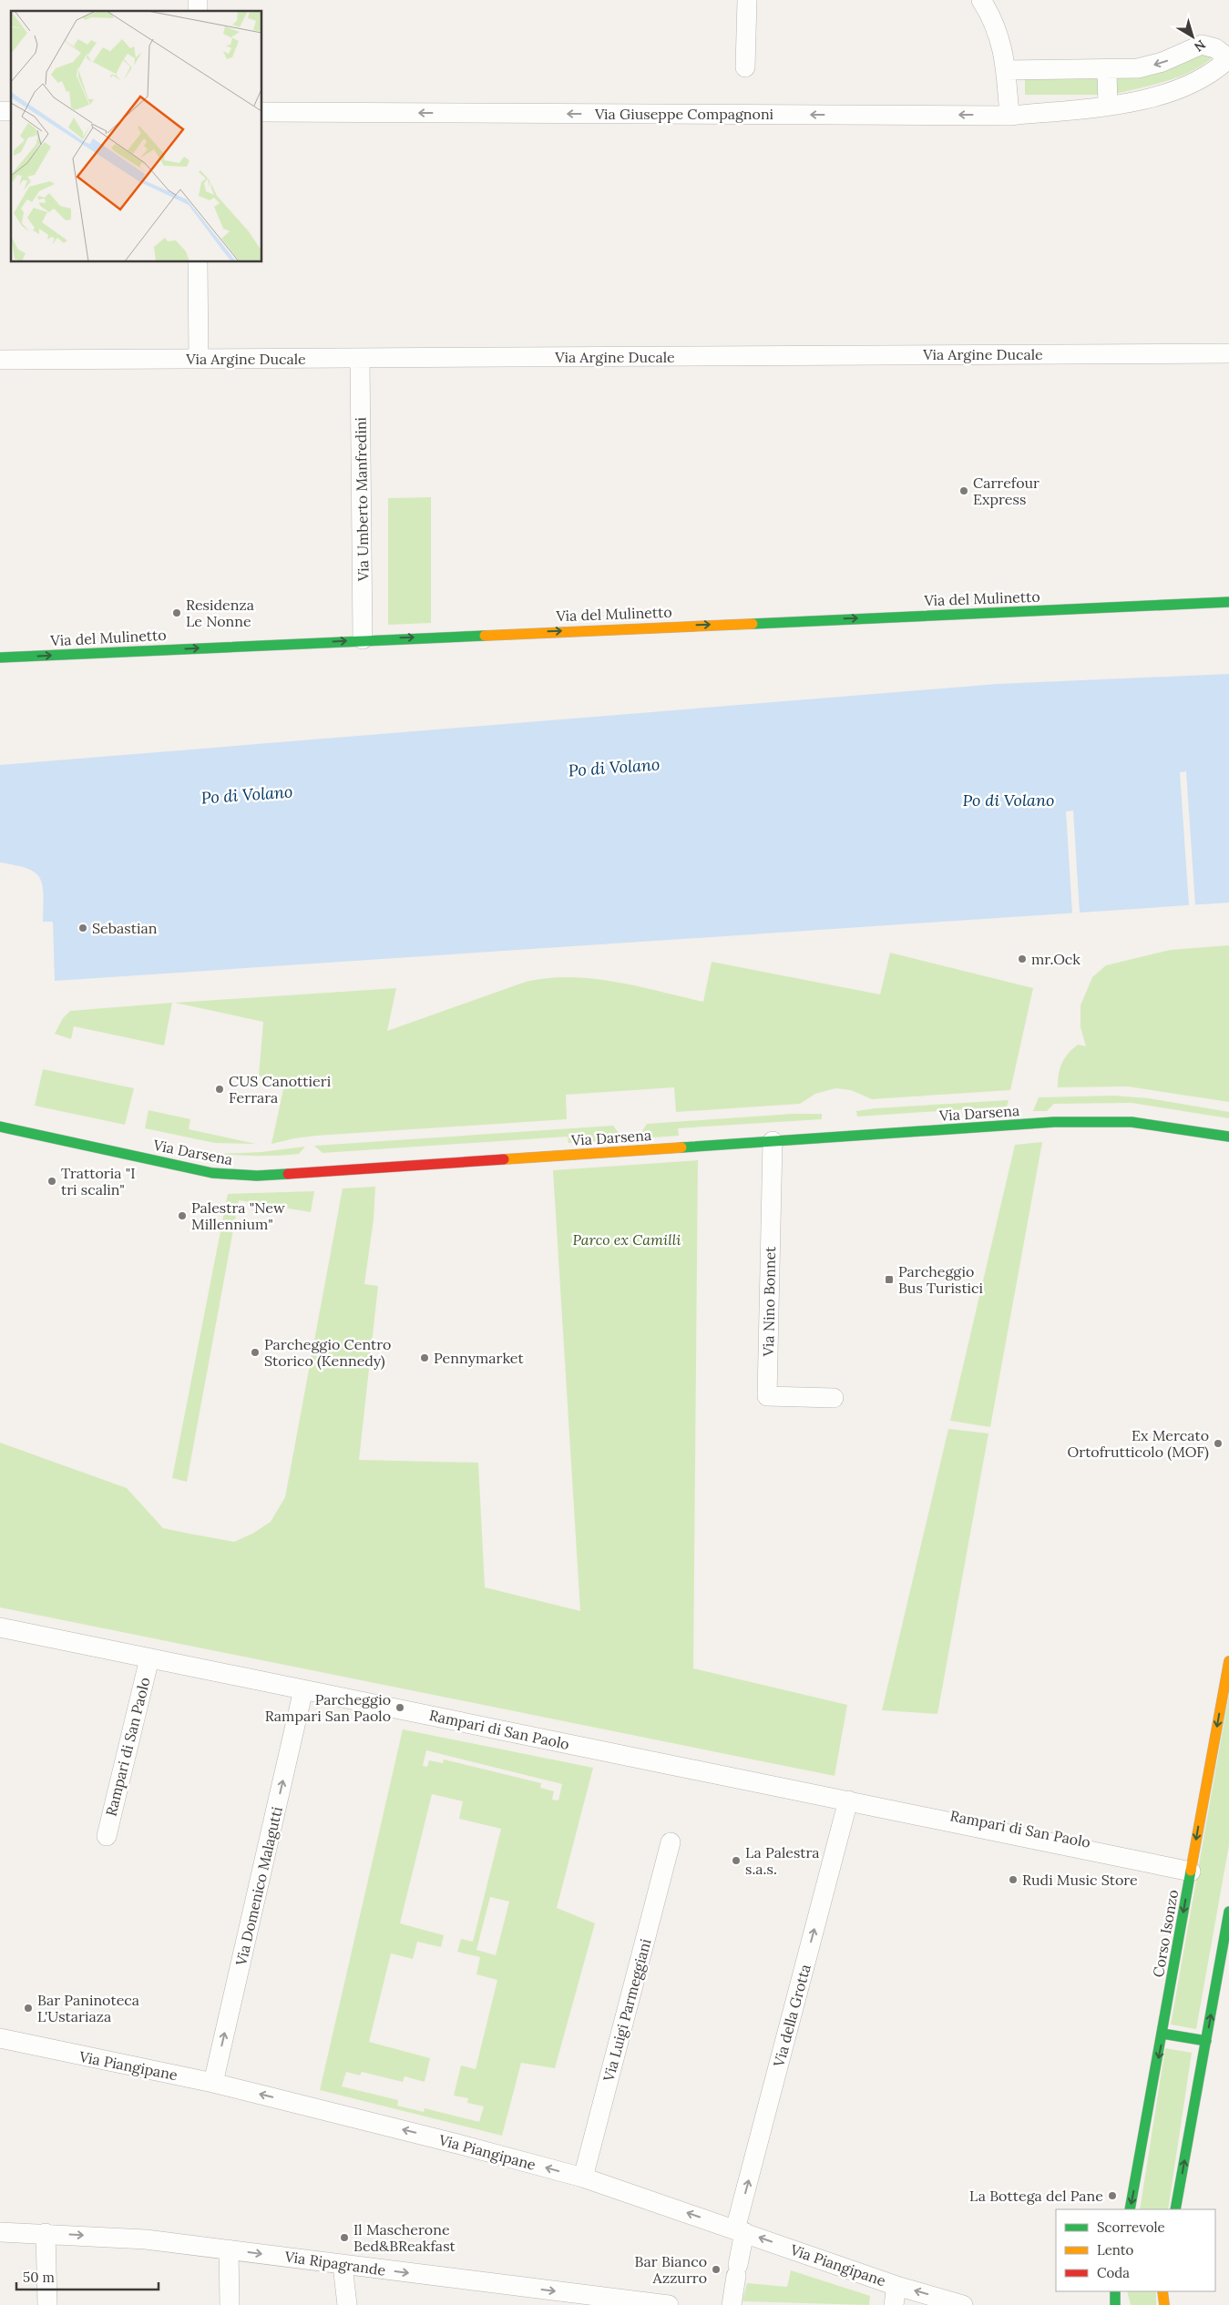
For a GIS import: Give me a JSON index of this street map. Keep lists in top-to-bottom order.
{
  "streets": {
    "street": [
      "Via Giuseppe Compagnoni",
      "Via Argine Ducale",
      "Via Umberto Manfredini",
      "Via del Mulinetto",
      "Via Darsena",
      "Via Nino Bonnet",
      "Rampari di San Paolo",
      "Via Domenico Malagutti",
      "Corso Isonzo",
      "Via Luigi Parmeggiani",
      "Via della Grotta",
      "Via Piangipane",
      "Via Ripagrande"
    ]
  },
  "crossings": [
    ["Via Argine Ducale", "Via Umberto Manfredini"],
    ["Via Umberto Manfredini", "Via del Mulinetto"],
    ["Via Darsena", "Via Nino Bonnet"],
    ["Rampari di San Paolo", "Via Domenico Malagutti"],
    ["Rampari di San Paolo", "Corso Isonzo"],
    ["Rampari di San Paolo", "Via della Grotta"],
    ["Via Domenico Malagutti", "Via Piangipane"],
    ["Via Luigi Parmeggiani", "Via Piangipane"],
    ["Via della Grotta", "Via Piangipane"]
  ],
  "one_way": [
    "Via Giuseppe Compagnoni",
    "Via del Mulinetto",
    "Via Domenico Malagutti",
    "Via della Grotta",
    "Via Piangipane",
    "Via Ripagrande"
  ],
  "water": ["Po di Volano"],
  "parks": ["Parco ex Camilli"],
  "places": {
    "other": [
      "Carrefour Express",
      "Residenza Le Nonne",
      "Sebastian",
      "mr.Ock",
      "CUS Canottieri Ferrara",
      "Trattoria \"I tri scalin\"",
      "Palestra \"New Millennium\"",
      "Parcheggio Centro Storico (Kennedy)",
      "Pennymarket",
      "Ex Mercato Ortofrutticolo (MOF)",
      "Parcheggio Rampari San Paolo",
      "La Palestra s.a.s.",
      "Rudi Music Store",
      "Bar Paninoteca L'Ustariaza",
      "La Bottega del Pane",
      "Il Mascherone Bed&BReakfast",
      "Bar Bianco Azzurro"
    ],
    "transit": ["Parcheggio Bus Turistici"]
  },
  "legend": ["Scorrevole", "Lento", "Coda"],
  "scale_bar": "50 m",
  "north": "bottom right"
}
